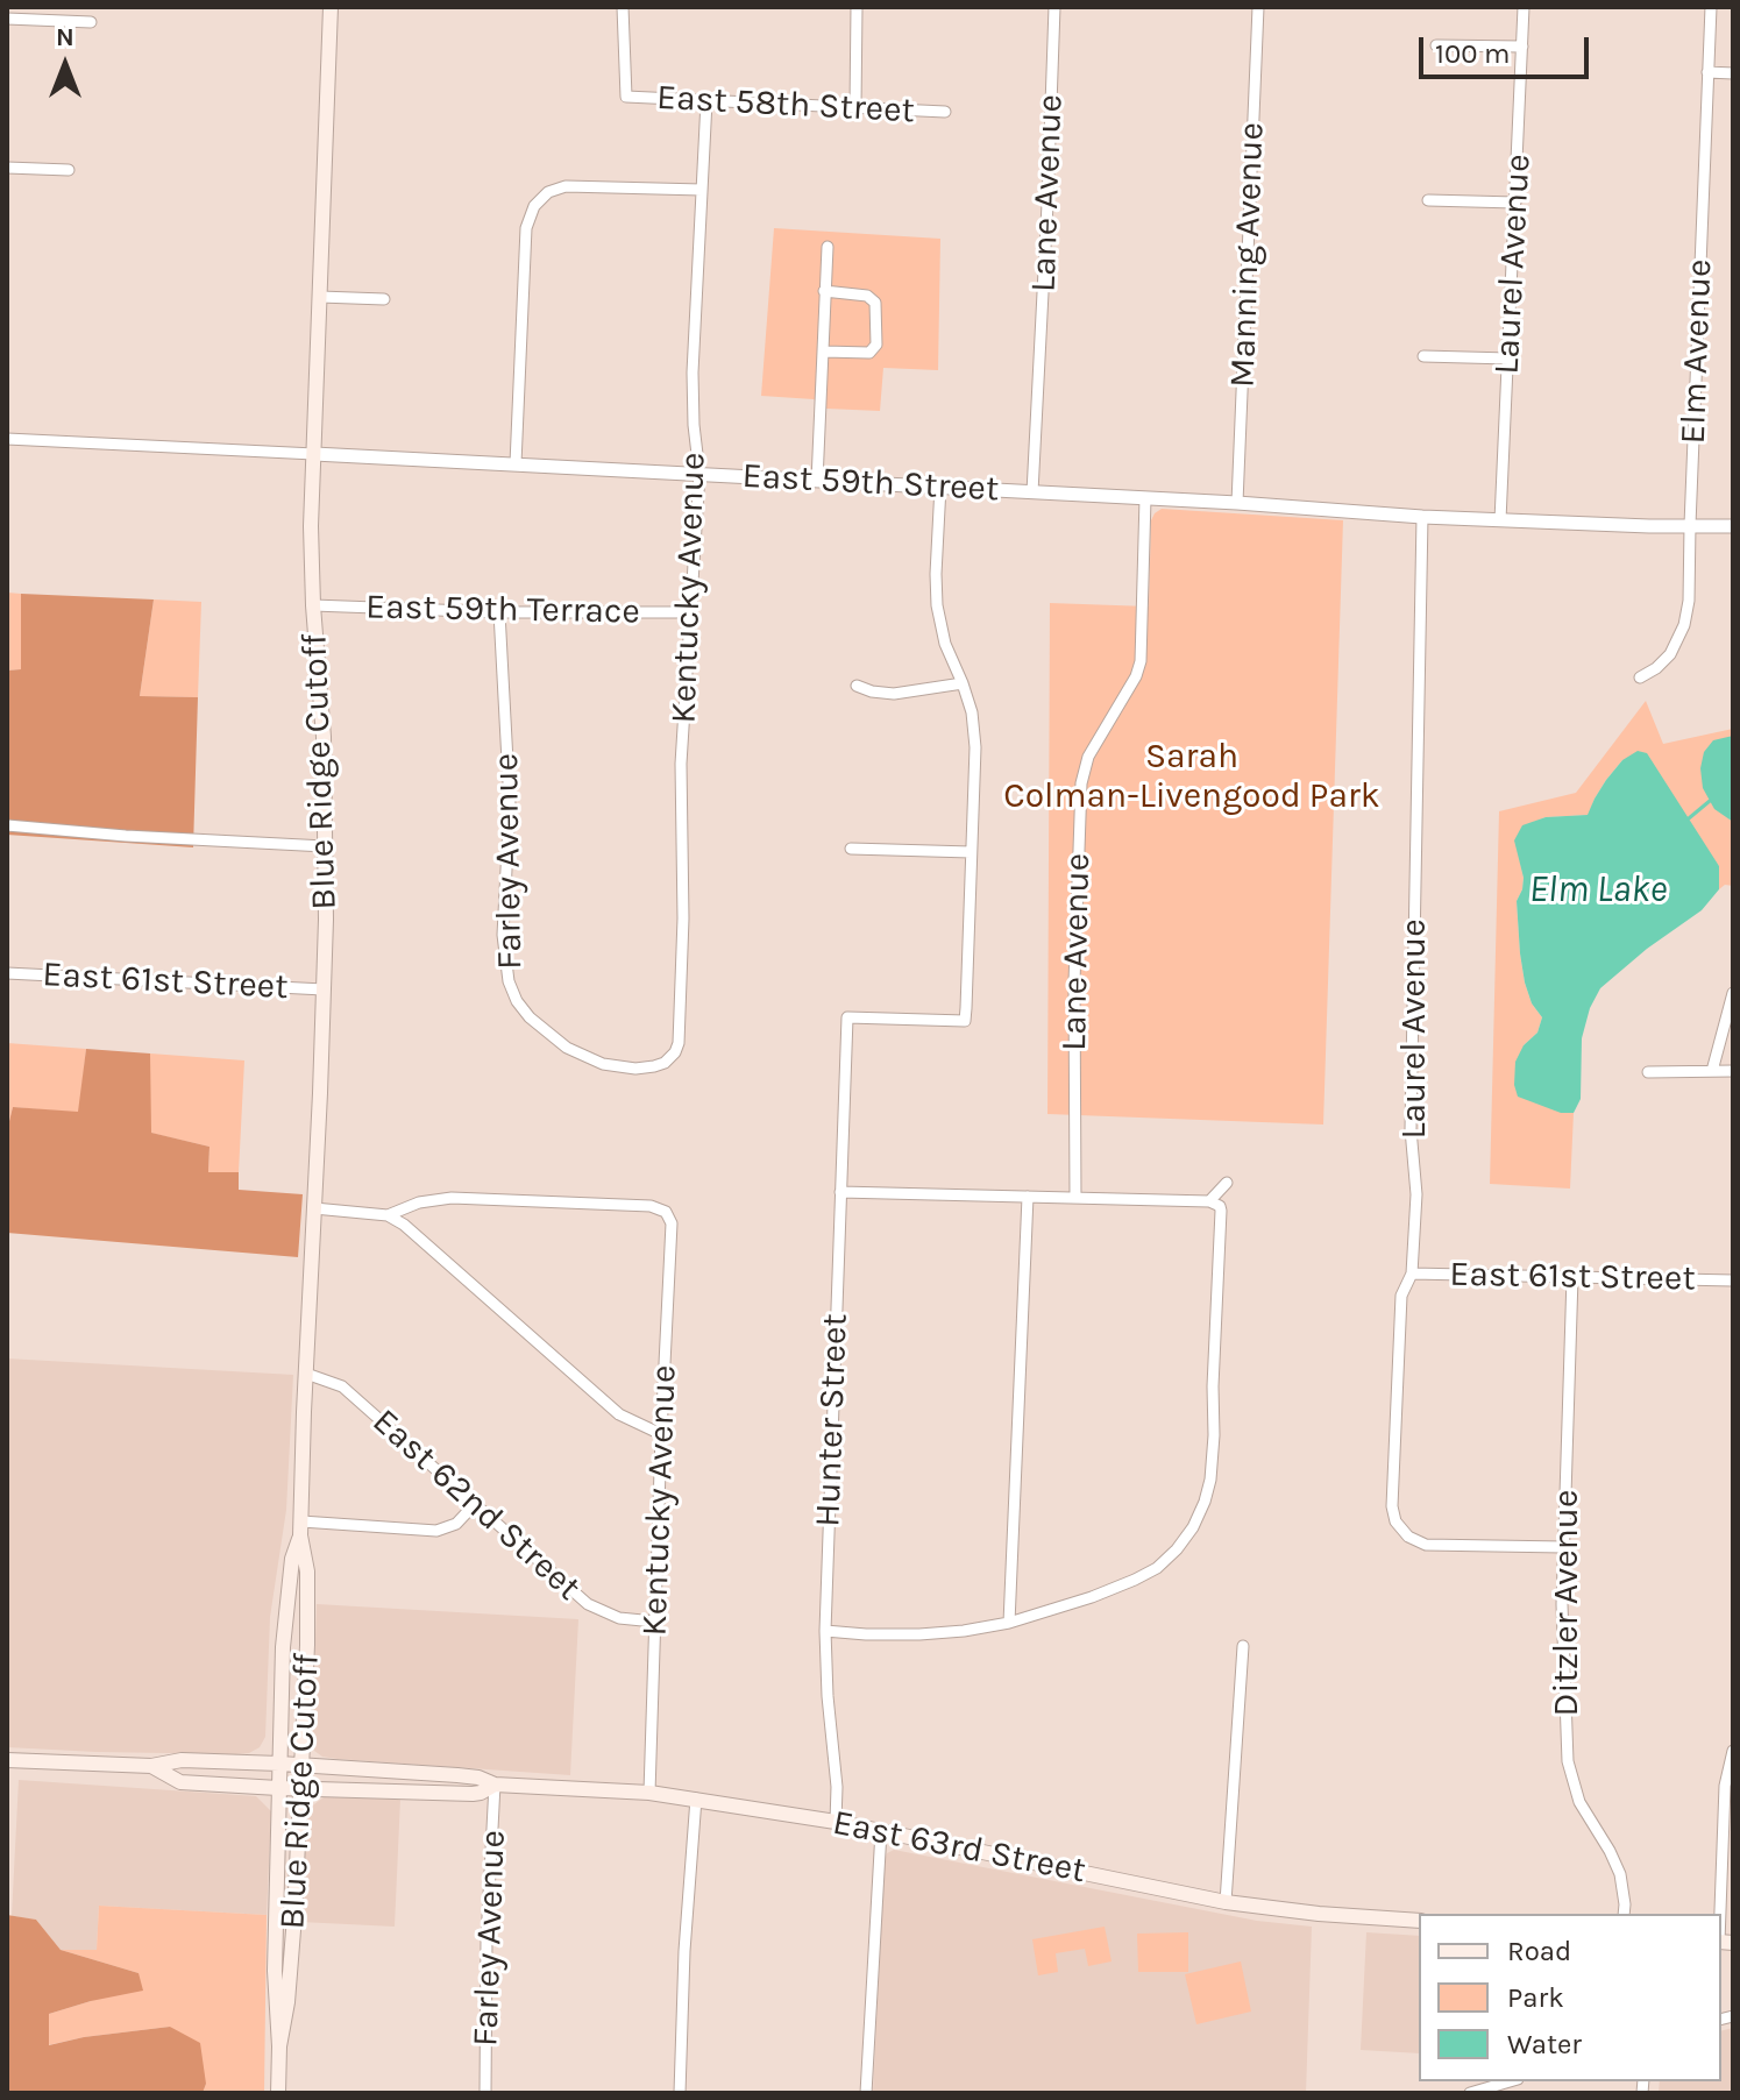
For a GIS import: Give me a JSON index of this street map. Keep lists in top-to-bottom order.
{
  "streets": {
    "main road": ["Blue Ridge Cutoff", "East 63rd Street"],
    "street": [
      "East 58th Street",
      "Lane Avenue",
      "Manning Avenue",
      "Laurel Avenue",
      "Elm Avenue",
      "East 59th Street",
      "Kentucky Avenue",
      "East 59th Terrace",
      "Farley Avenue",
      "East 61st Street",
      "Hunter Street",
      "East 62nd Street",
      "Ditzler Avenue"
    ]
  },
  "crossings": [
    ["East 58th Street", "Kentucky Avenue"],
    ["Lane Avenue", "East 59th Street"],
    ["Manning Avenue", "East 59th Street"],
    ["Laurel Avenue", "East 59th Street"],
    ["Laurel Avenue", "East 61st Street"],
    ["Laurel Avenue", "Ditzler Avenue"],
    ["Elm Avenue", "East 59th Street"],
    ["East 59th Street", "Kentucky Avenue"],
    ["East 59th Street", "Blue Ridge Cutoff"],
    ["Kentucky Avenue", "East 59th Terrace"],
    ["Kentucky Avenue", "Farley Avenue"],
    ["Kentucky Avenue", "East 62nd Street"],
    ["Kentucky Avenue", "East 63rd Street"],
    ["East 59th Terrace", "Blue Ridge Cutoff"],
    ["East 59th Terrace", "Farley Avenue"],
    ["Blue Ridge Cutoff", "East 61st Street"],
    ["Blue Ridge Cutoff", "East 62nd Street"],
    ["Blue Ridge Cutoff", "East 63rd Street"],
    ["Farley Avenue", "East 63rd Street"],
    ["East 61st Street", "Ditzler Avenue"],
    ["Hunter Street", "East 63rd Street"]
  ],
  "water": ["Elm Lake"],
  "parks": ["Sarah Colman-Livengood Park"],
  "legend": ["Road", "Park", "Water"],
  "scale_bar": "100 m",
  "north": "top"
}
